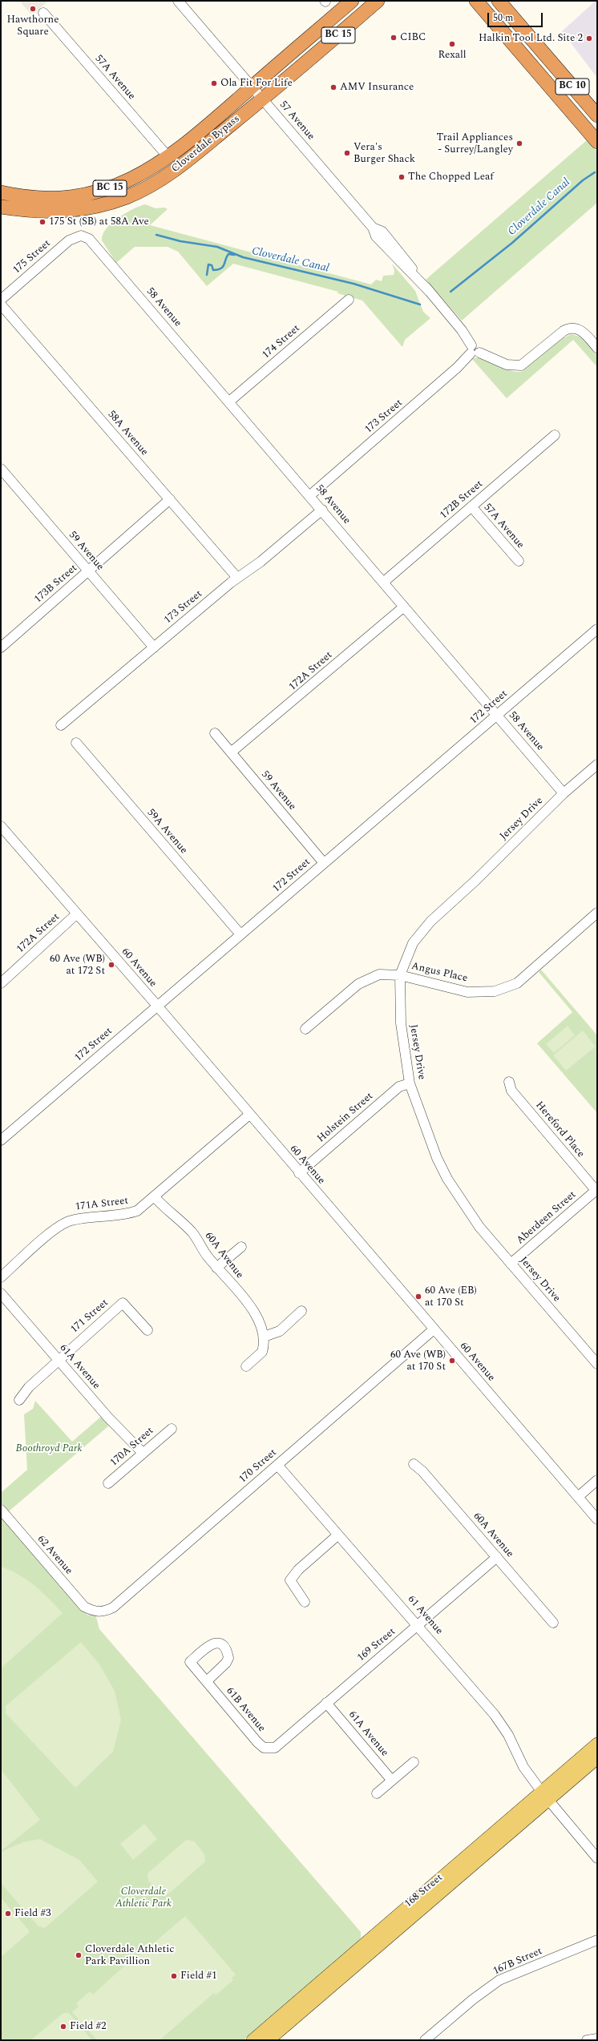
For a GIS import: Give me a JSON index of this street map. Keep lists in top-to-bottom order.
{
  "streets": {
    "highway": ["BC 15", "BC 10", "Cloverdale Bypass"],
    "main road": ["168 Street"],
    "street": [
      "57A Avenue",
      "57 Avenue",
      "175 Street",
      "58 Avenue",
      "174 Street",
      "173 Street",
      "58A Avenue",
      "172B Street",
      "59 Avenue",
      "173B Street",
      "172A Street",
      "172 Street",
      "Jersey Drive",
      "59A Avenue",
      "60 Avenue",
      "Angus Place",
      "Holstein Street",
      "Hereford Place",
      "171A Street",
      "Aberdeen Street",
      "60A Avenue",
      "171 Street",
      "61A Avenue",
      "170A Street",
      "170 Street",
      "62 Avenue",
      "61 Avenue",
      "169 Street",
      "61B Avenue",
      "167B Street"
    ]
  },
  "crossings": [
    ["57A Avenue", "Cloverdale Bypass"],
    ["57A Avenue", "172B Street"],
    ["57 Avenue", "Cloverdale Bypass"],
    ["57 Avenue", "173 Street"],
    ["175 Street", "58 Avenue"],
    ["58 Avenue", "174 Street"],
    ["58 Avenue", "173 Street"],
    ["58 Avenue", "172B Street"],
    ["58 Avenue", "172A Street"],
    ["58 Avenue", "172 Street"],
    ["58 Avenue", "Jersey Drive"],
    ["173 Street", "58A Avenue"],
    ["173 Street", "59 Avenue"],
    ["58A Avenue", "173B Street"],
    ["59 Avenue", "173B Street"],
    ["59 Avenue", "172A Street"],
    ["59 Avenue", "172 Street"],
    ["172A Street", "60 Avenue"],
    ["172 Street", "59A Avenue"],
    ["172 Street", "60 Avenue"],
    ["Jersey Drive", "Angus Place"],
    ["Jersey Drive", "Holstein Street"],
    ["Jersey Drive", "Aberdeen Street"],
    ["60 Avenue", "Holstein Street"],
    ["60 Avenue", "171A Street"],
    ["60 Avenue", "170 Street"],
    ["Hereford Place", "Aberdeen Street"],
    ["171A Street", "60A Avenue"],
    ["60A Avenue", "169 Street"],
    ["171 Street", "61A Avenue"],
    ["61A Avenue", "170A Street"],
    ["61A Avenue", "169 Street"],
    ["170 Street", "62 Avenue"],
    ["170 Street", "61 Avenue"],
    ["61 Avenue", "169 Street"],
    ["61 Avenue", "168 Street"],
    ["169 Street", "61B Avenue"]
  ],
  "water": ["Cloverdale Canal"],
  "parks": ["Boothroyd Park", "Cloverdale Athletic Park"],
  "places": [
    "Hawthorne Square",
    "CIBC",
    "Halkin Tool Ltd. Site 2",
    "Rexall",
    "Ola Fit For Life",
    "AMV Insurance",
    "Trail Appliances - Surrey/Langley",
    "Vera's Burger Shack",
    "The Chopped Leaf",
    "175 St (SB) at 58A Ave",
    "60 Ave (WB) at 172 St",
    "60 Ave (EB) at 170 St",
    "60 Ave (WB) at 170 St",
    "Field #3",
    "Cloverdale Athletic Park Pavillion",
    "Field #1",
    "Field #2"
  ],
  "scale_bar": "50 m"
}
